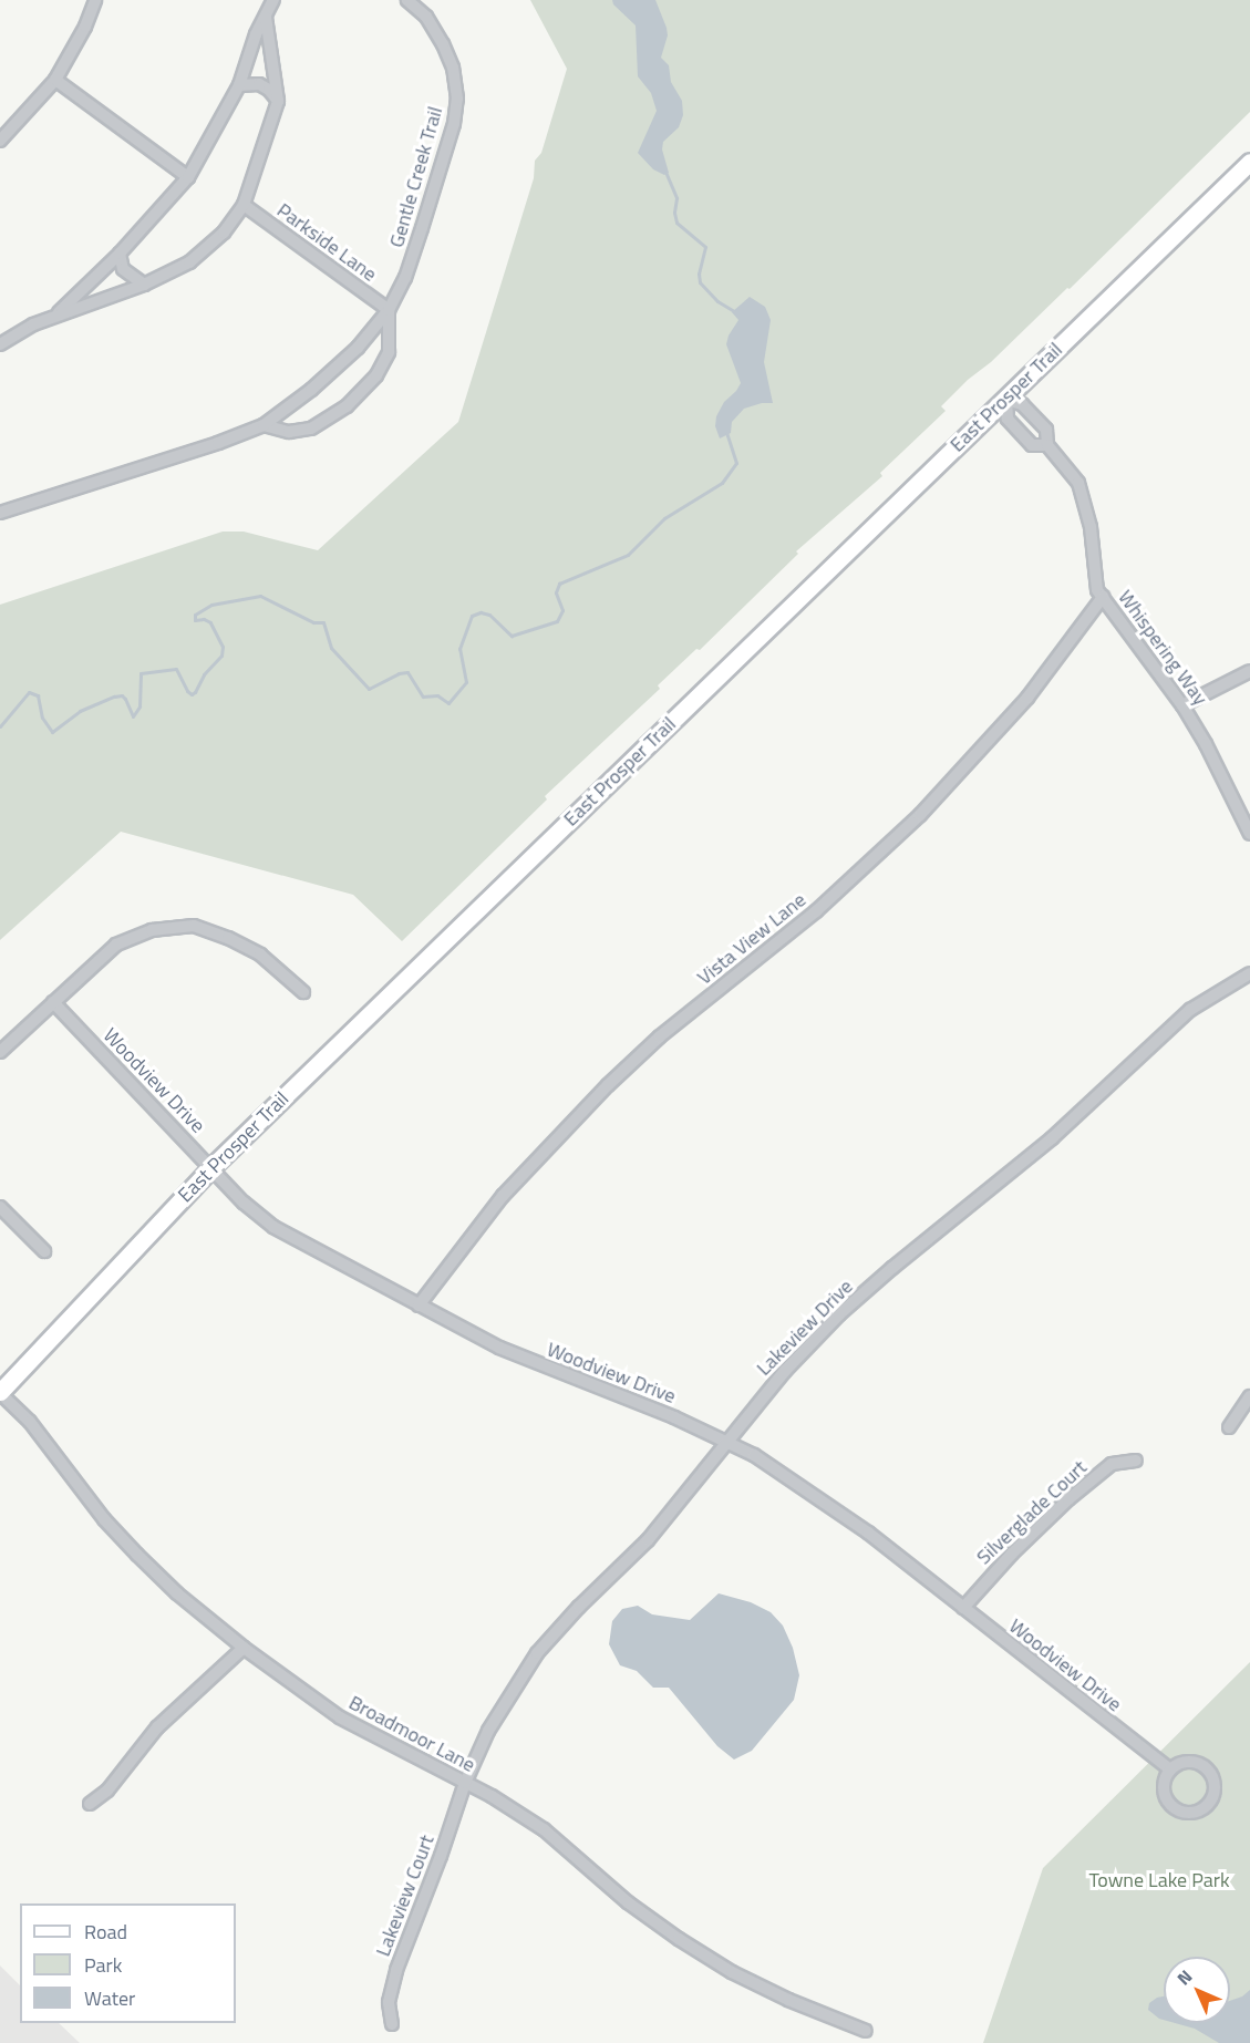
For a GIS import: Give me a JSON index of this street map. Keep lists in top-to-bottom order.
{
  "streets": {
    "main road": ["East Prosper Trail"],
    "street": [
      "Gentle Creek Trail",
      "Parkside Lane",
      "Whispering Way",
      "Vista View Lane",
      "Woodview Drive",
      "Lakeview Drive",
      "Silverglade Court",
      "Broadmoor Lane",
      "Lakeview Court"
    ]
  },
  "crossings": [
    ["Gentle Creek Trail", "Parkside Lane"],
    ["East Prosper Trail", "Whispering Way"],
    ["East Prosper Trail", "Woodview Drive"],
    ["East Prosper Trail", "Broadmoor Lane"],
    ["Whispering Way", "Vista View Lane"],
    ["Vista View Lane", "Woodview Drive"],
    ["Woodview Drive", "Lakeview Drive"],
    ["Woodview Drive", "Silverglade Court"],
    ["Lakeview Drive", "Broadmoor Lane"],
    ["Lakeview Drive", "Lakeview Court"],
    ["Broadmoor Lane", "Lakeview Court"]
  ],
  "parks": ["Towne Lake Park"],
  "legend": ["Road", "Park", "Water"],
  "north": "top left"
}
